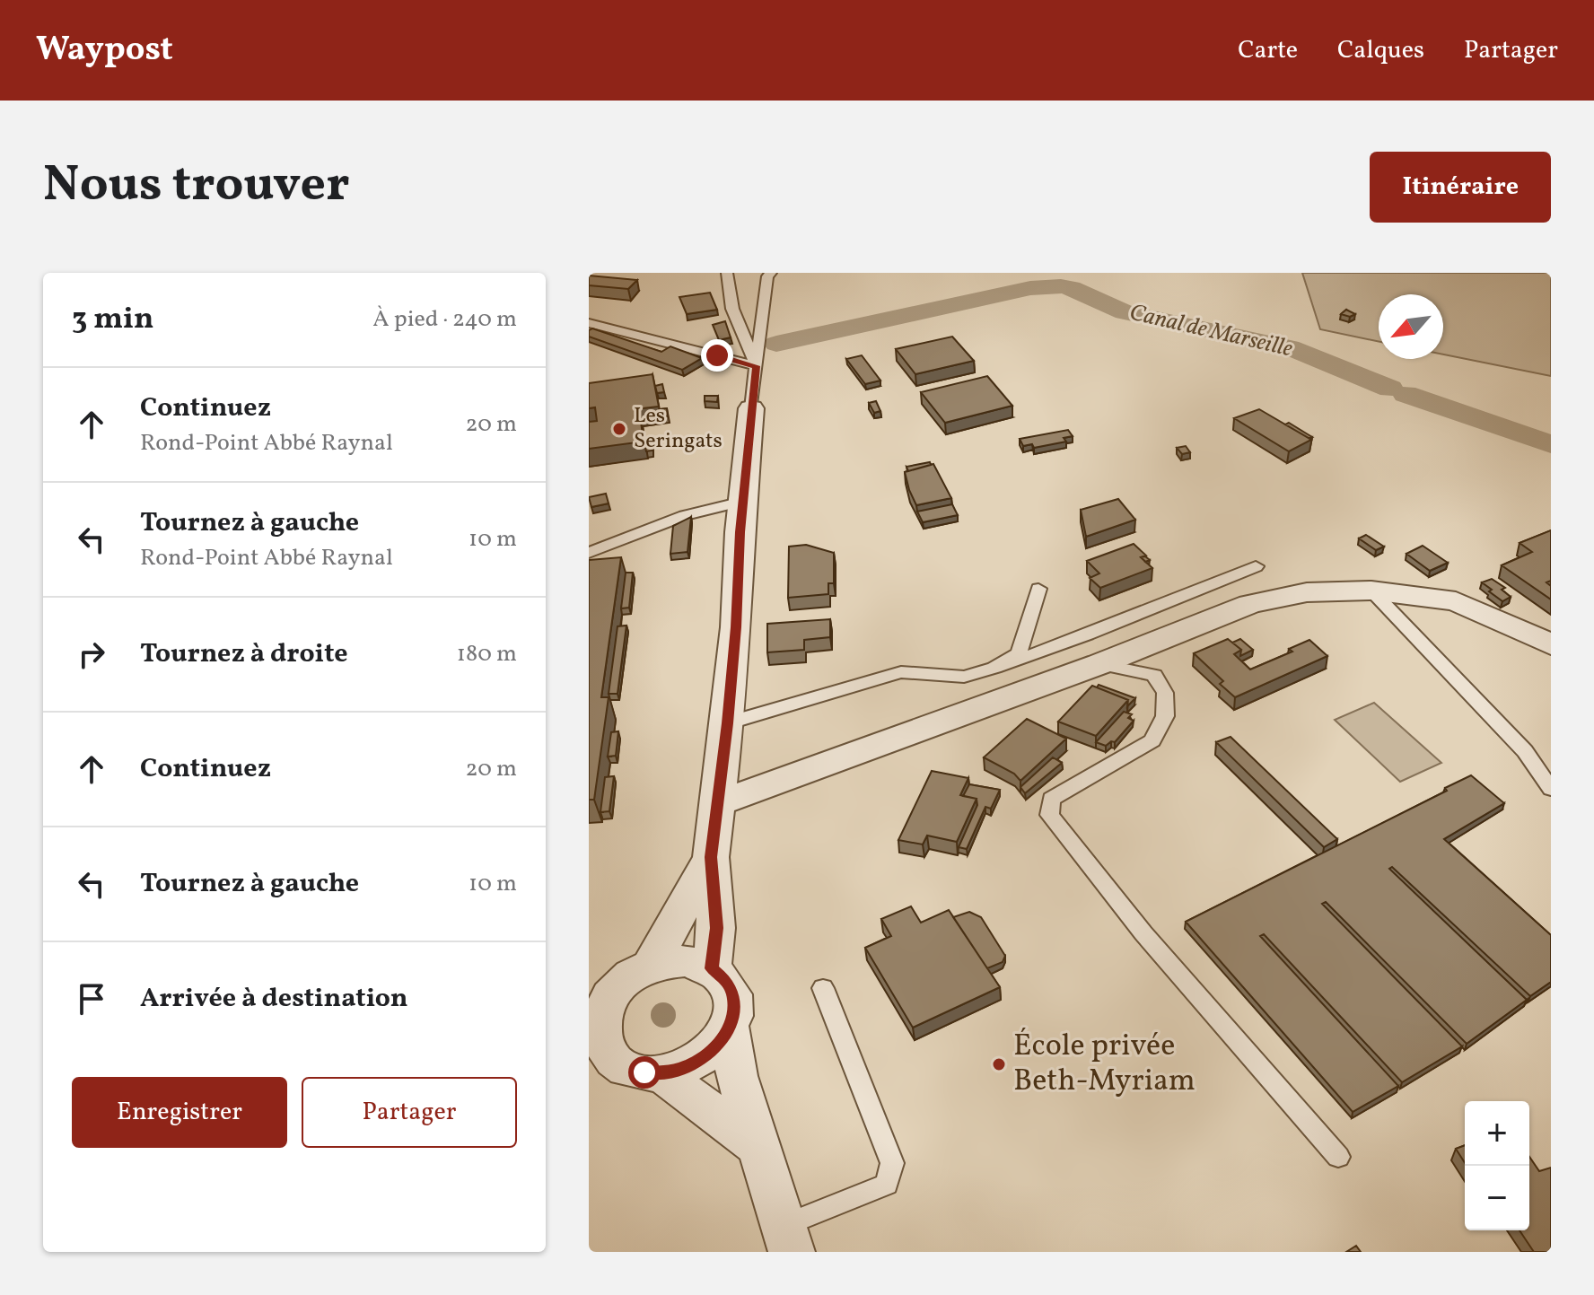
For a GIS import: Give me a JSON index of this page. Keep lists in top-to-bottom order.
{
  "water": ["Canal de Marseille"],
  "places": ["Les Seringats", "École privée Beth-Myriam"],
  "north": "bottom left",
  "page": {
    "header": "Waypost",
    "nav": ["Carte", "Calques", "Partager"],
    "title": "Nous trouver",
    "buttons": [
      "Itinéraire",
      ["Enregistrer", "Partager"]
    ],
    "heading": ["3 min", "À pied · 240 m"],
    "list": [
      ["Continuez", "Rond-Point Abbé Raynal", "20 m"],
      ["Tournez à gauche", "Rond-Point Abbé Raynal", "10 m"],
      ["Tournez à droite", "180 m"],
      ["Continuez", "20 m"],
      ["Tournez à gauche", "10 m"],
      "Arrivée à destination"
    ],
    "map_buttons": ["+", "−"]
  }
}
